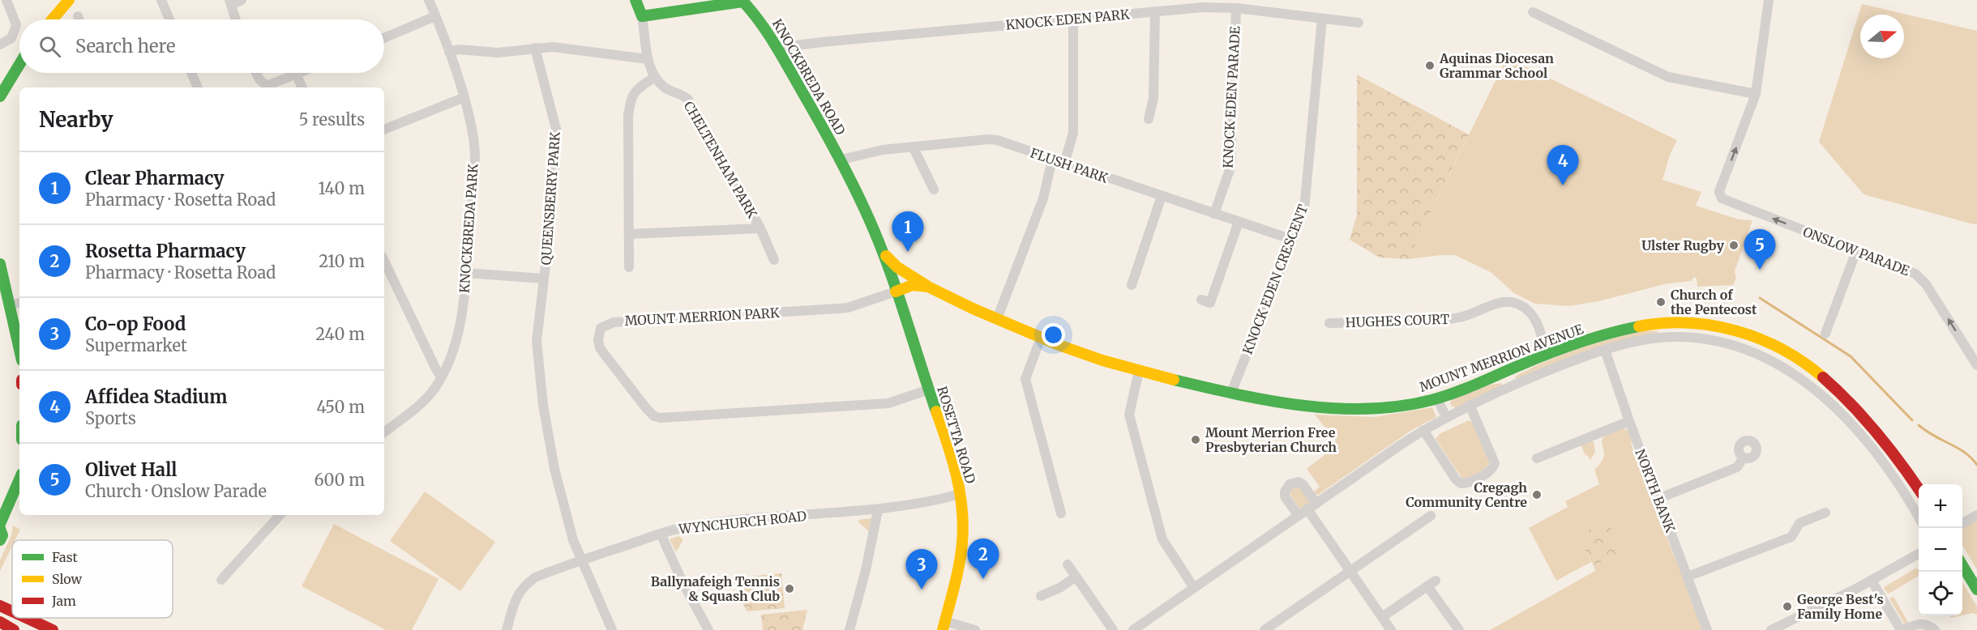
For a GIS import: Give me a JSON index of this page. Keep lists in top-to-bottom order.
{
  "streets": {
    "main road": ["KNOCKBREDA ROAD", "MOUNT MERRION AVENUE", "ROSETTA ROAD"],
    "street": [
      "KNOCK EDEN PARK",
      "KNOCK EDEN PARADE",
      "CHELTENHAM PARK",
      "FLUSH PARK",
      "QUEENSBERRY PARK",
      "KNOCKBREDA PARK",
      "ONSLOW PARADE",
      "KNOCK EDEN CRESCENT",
      "MOUNT MERRION PARK",
      "HUGHES COURT",
      "NORTH BANK",
      "WYNCHURCH ROAD"
    ]
  },
  "crossings": [
    ["KNOCK EDEN PARK", "KNOCKBREDA ROAD"],
    ["KNOCK EDEN PARK", "KNOCK EDEN PARADE"],
    ["KNOCK EDEN PARK", "KNOCK EDEN CRESCENT"],
    ["KNOCKBREDA ROAD", "CHELTENHAM PARK"],
    ["KNOCKBREDA ROAD", "FLUSH PARK"],
    ["KNOCKBREDA ROAD", "MOUNT MERRION AVENUE"],
    ["KNOCKBREDA ROAD", "ROSETTA ROAD"],
    ["KNOCK EDEN PARADE", "FLUSH PARK"],
    ["FLUSH PARK", "KNOCK EDEN CRESCENT"],
    ["QUEENSBERRY PARK", "WYNCHURCH ROAD"],
    ["KNOCK EDEN CRESCENT", "MOUNT MERRION AVENUE"],
    ["MOUNT MERRION PARK", "ROSETTA ROAD"],
    ["HUGHES COURT", "MOUNT MERRION AVENUE"],
    ["MOUNT MERRION AVENUE", "ROSETTA ROAD"],
    ["MOUNT MERRION AVENUE", "NORTH BANK"],
    ["ROSETTA ROAD", "WYNCHURCH ROAD"]
  ],
  "one_way": ["ONSLOW PARADE"],
  "places": [
    "Aquinas Diocesan Grammar School",
    "Ulster Rugby",
    "Church of the Pentecost",
    "Mount Merrion Free Presbyterian Church",
    "Cregagh Community Centre",
    "Ballynafeigh Tennis & Squash Club",
    "George Best's Family Home"
  ],
  "legend": ["Fast", "Slow", "Jam"],
  "north": "right",
  "page": {
    "search": "Search here",
    "heading": ["Nearby", "5 results"],
    "pins": [
      "4",
      "1",
      "5",
      "2",
      "3"
    ],
    "list": [
      {
        "mark": "1",
        "name": "Clear Pharmacy",
        "note": "Pharmacy · Rosetta Road",
        "value": "140 m"
      },
      {
        "mark": "2",
        "name": "Rosetta Pharmacy",
        "note": "Pharmacy · Rosetta Road",
        "value": "210 m"
      },
      {
        "mark": "3",
        "name": "Co-op Food",
        "note": "Supermarket",
        "value": "240 m"
      },
      {
        "mark": "4",
        "name": "Affidea Stadium",
        "note": "Sports",
        "value": "450 m"
      },
      {
        "mark": "5",
        "name": "Olivet Hall",
        "note": "Church · Onslow Parade",
        "value": "600 m"
      }
    ],
    "map_buttons": ["+", "−"]
  }
}
